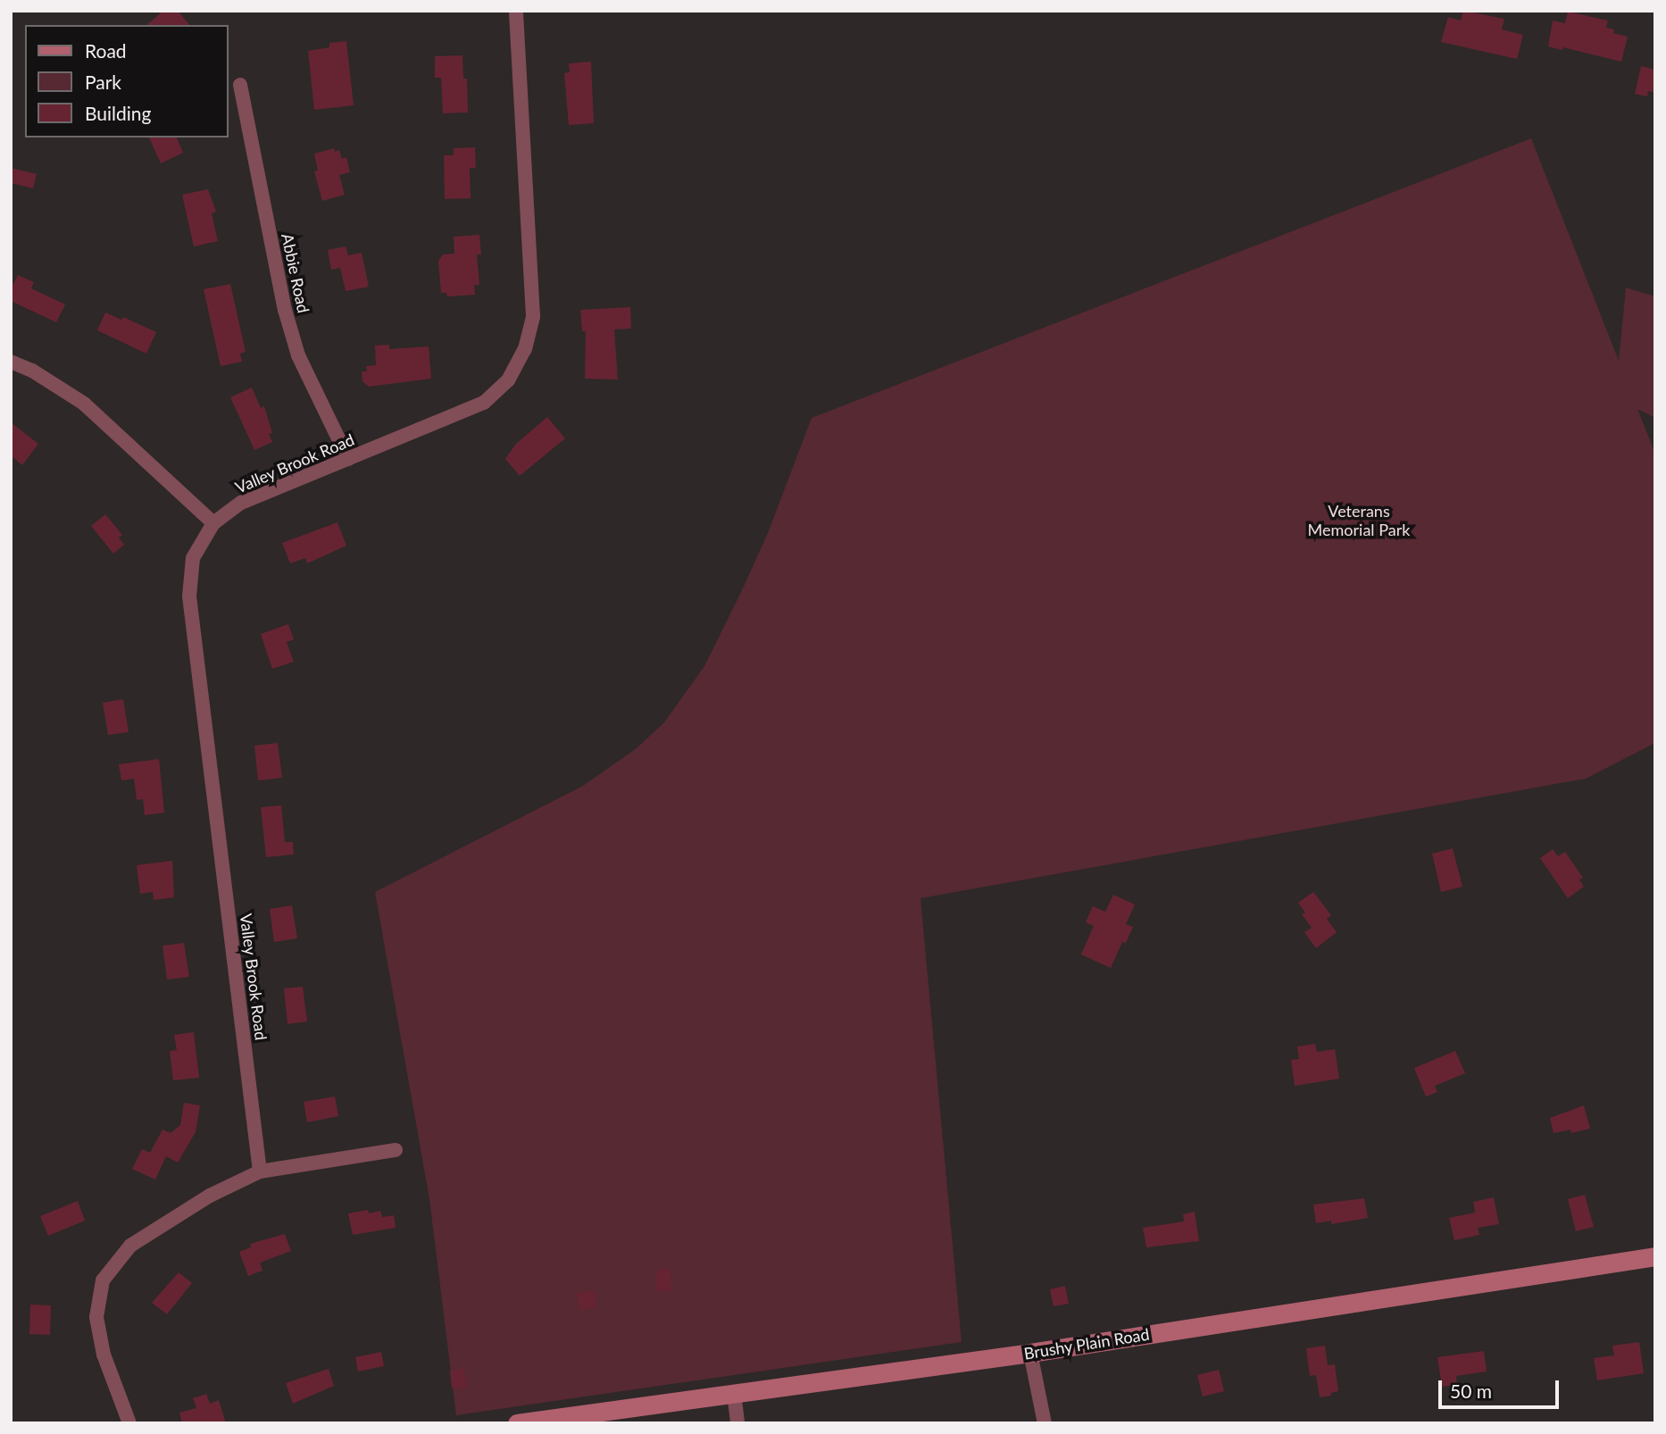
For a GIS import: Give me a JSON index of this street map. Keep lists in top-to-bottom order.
{
  "streets": {
    "main road": ["Brushy Plain Road"],
    "street": ["Abbie Road", "Valley Brook Road"]
  },
  "crossings": [
    ["Abbie Road", "Valley Brook Road"]
  ],
  "parks": ["Veterans Memorial Park"],
  "legend": ["Road", "Park", "Building"],
  "scale_bar": "50 m"
}
